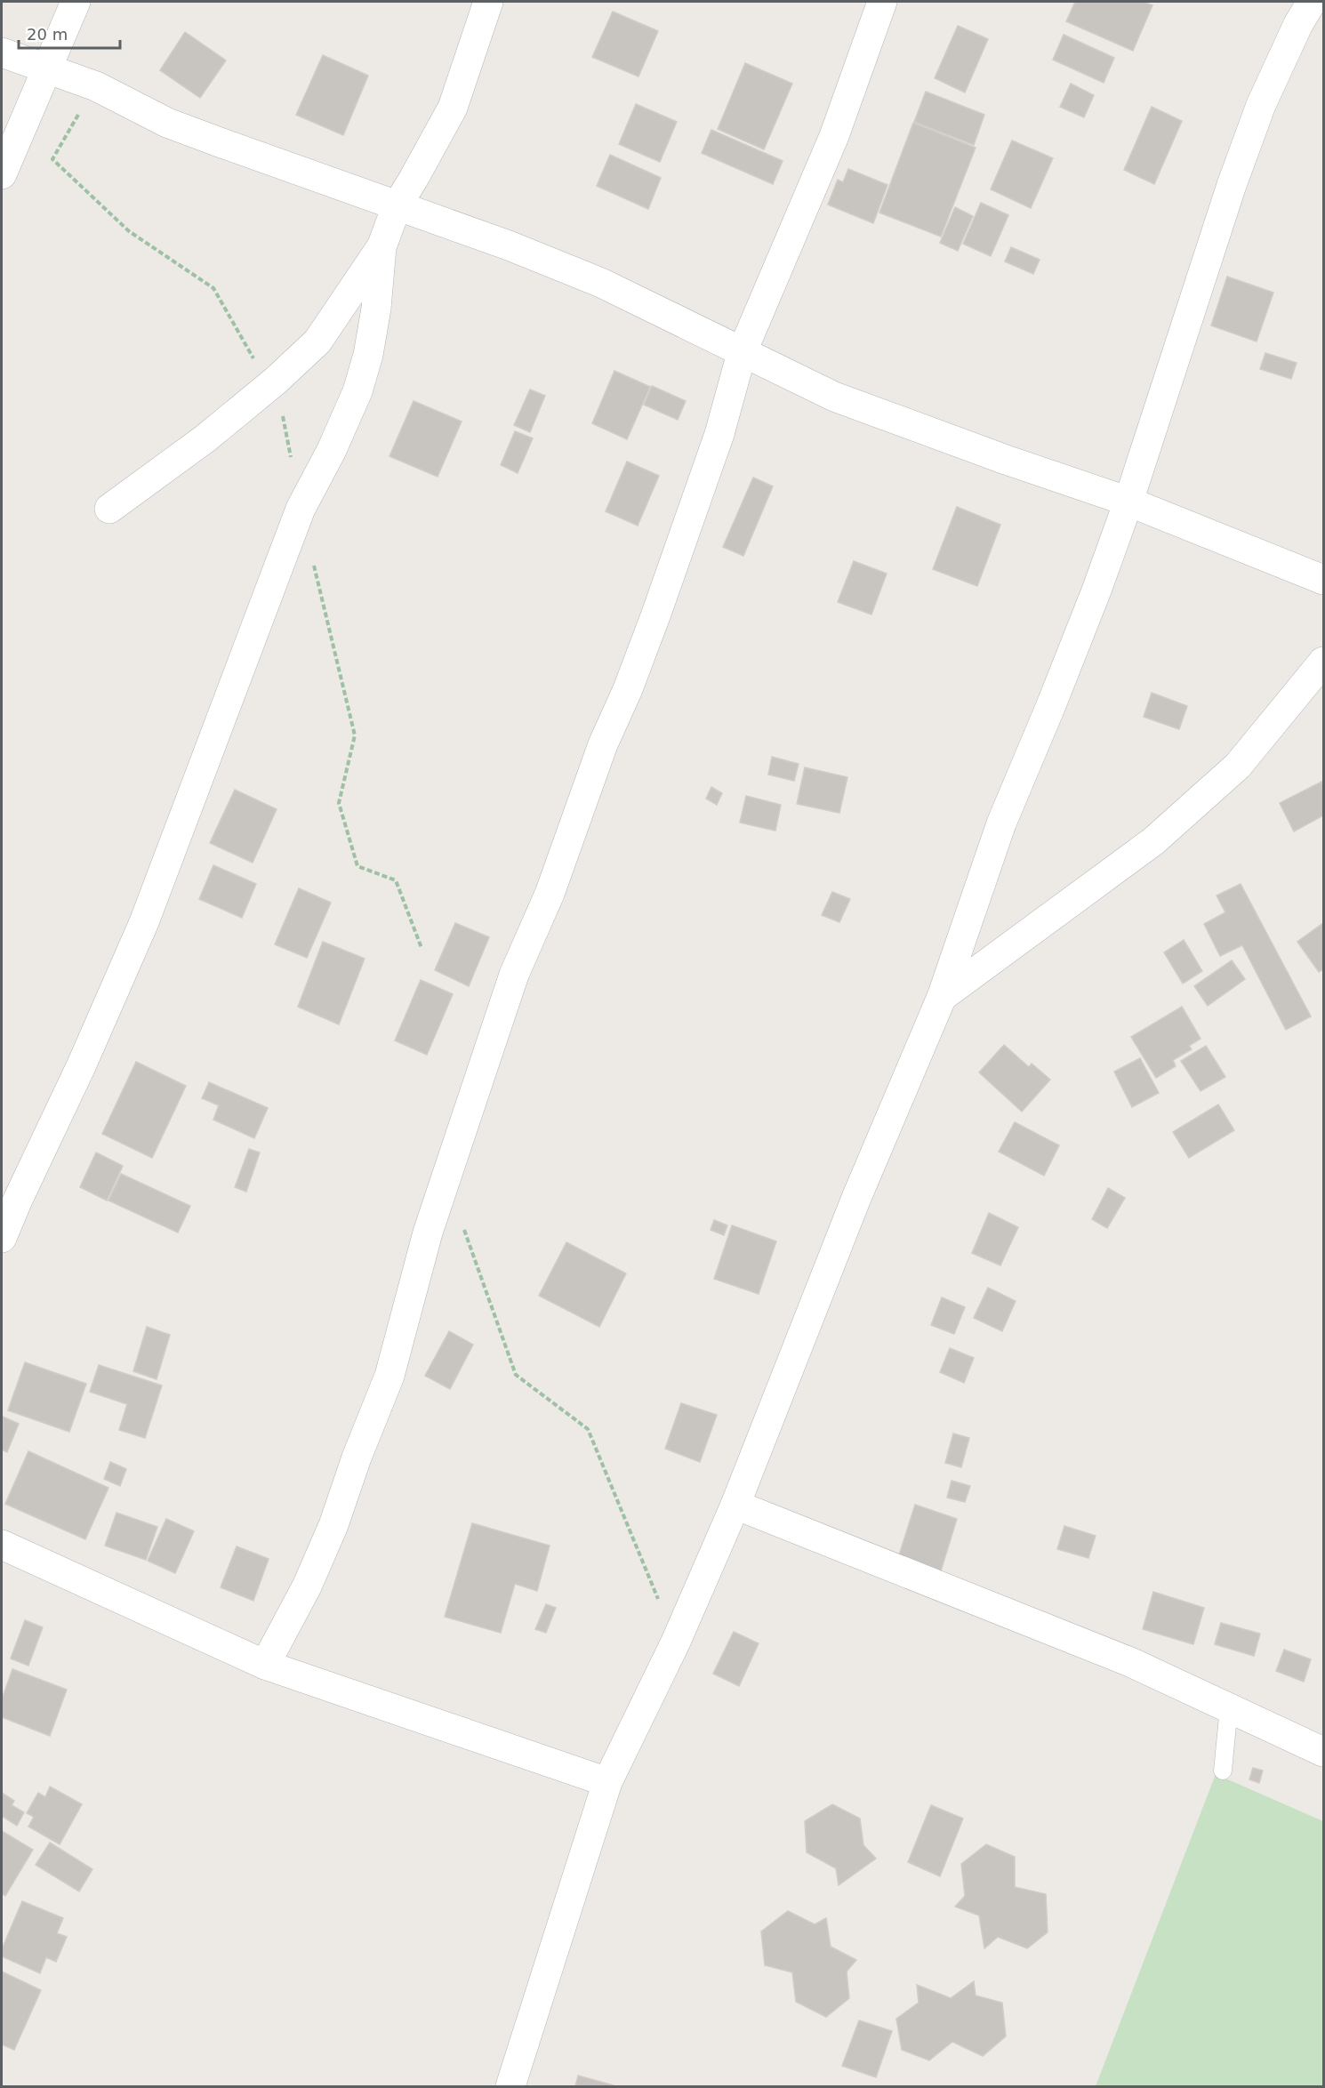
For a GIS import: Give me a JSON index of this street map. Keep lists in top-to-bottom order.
{
  "scale_bar": "20 m"
}
